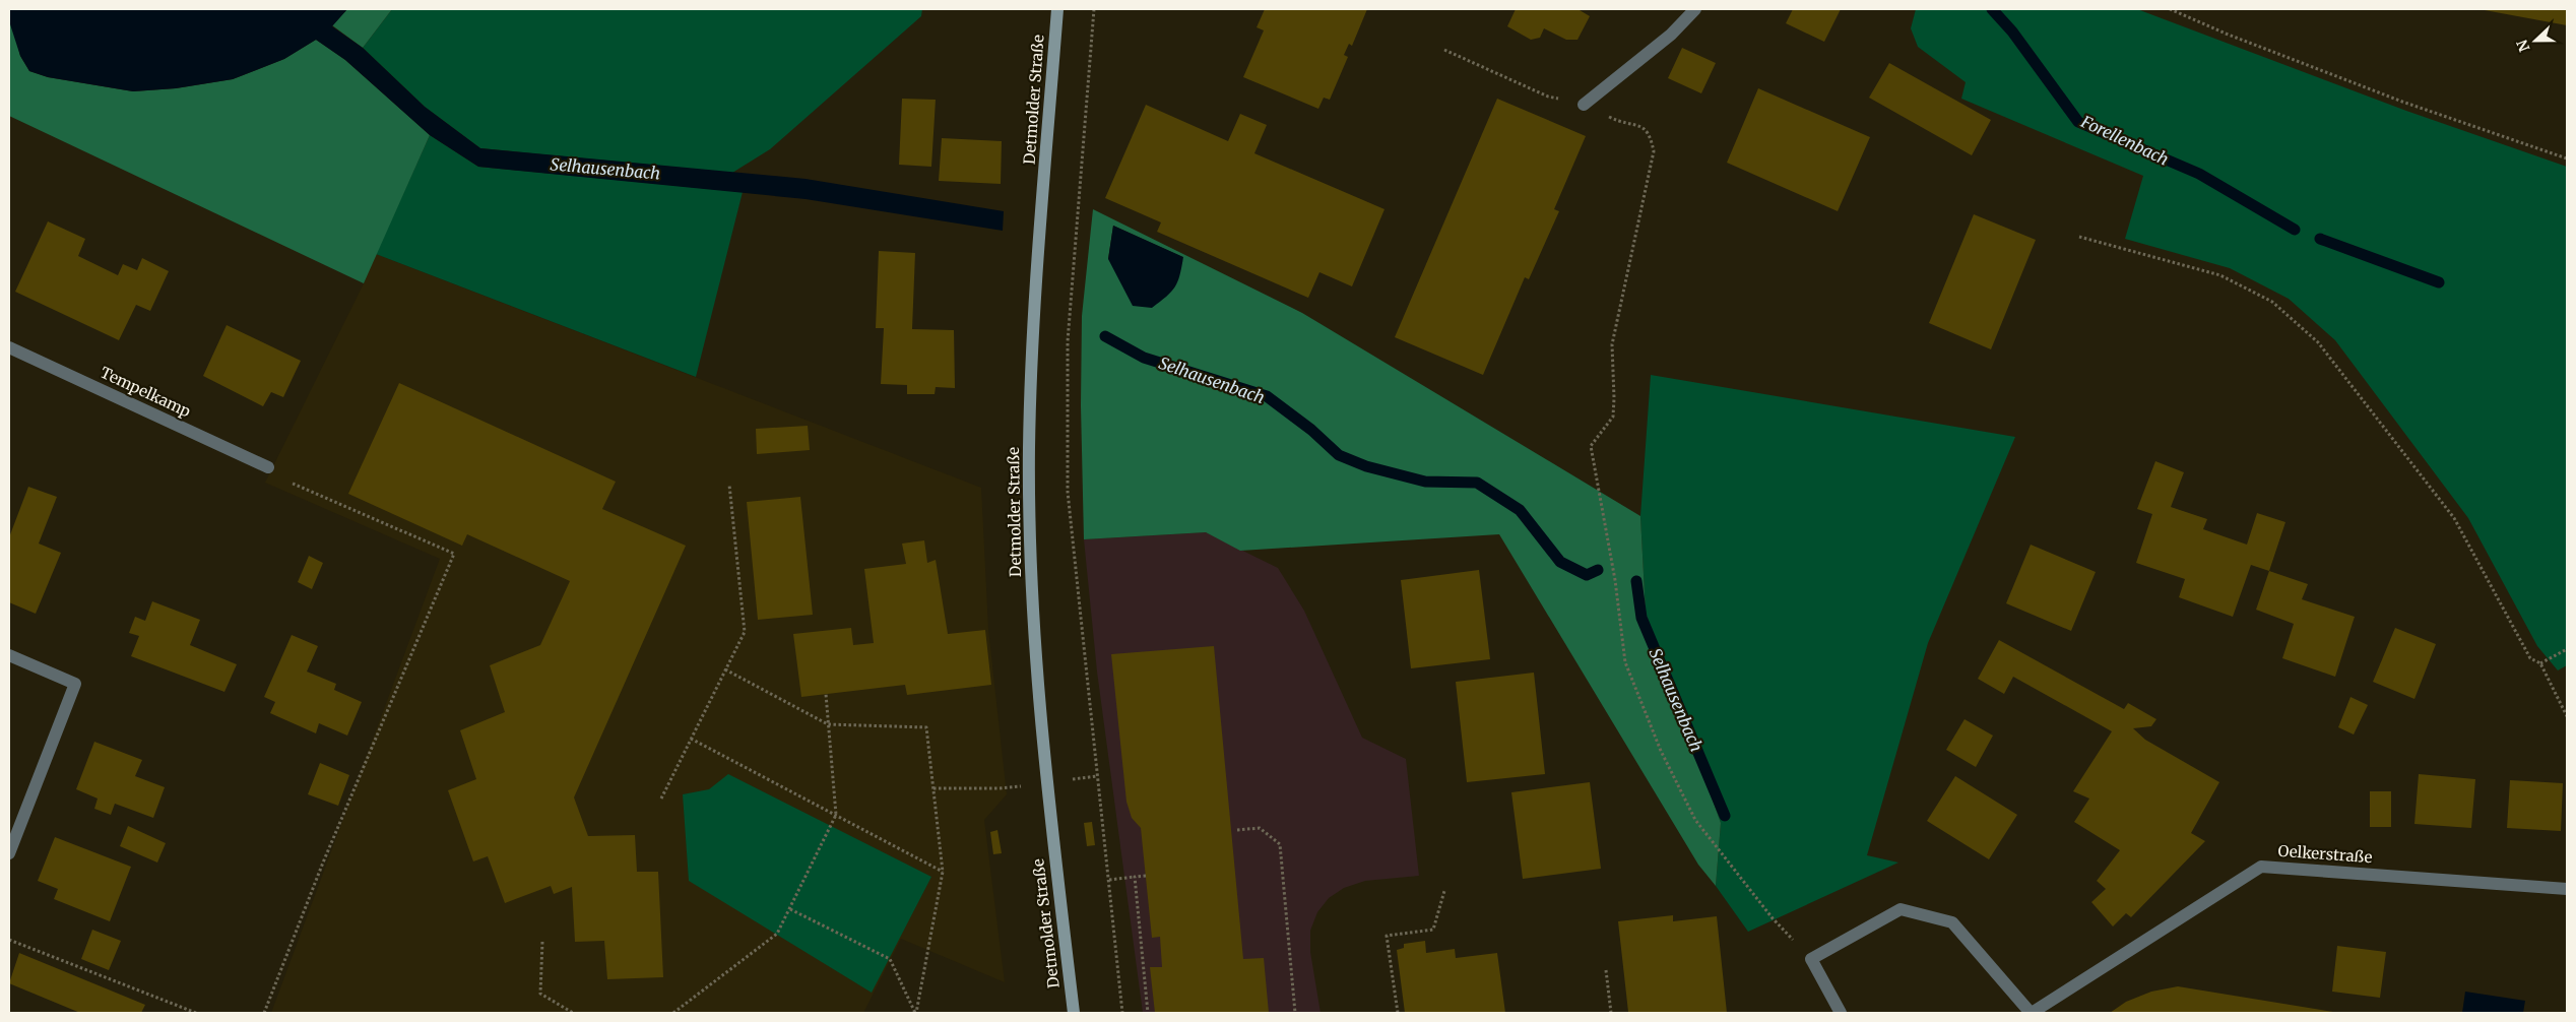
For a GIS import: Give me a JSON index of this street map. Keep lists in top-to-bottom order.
{
  "streets": {
    "street": ["Detmolder Straße", "Tempelkamp", "Oelkerstraße"]
  },
  "water": ["Forellenbach", "Selhausenbach"],
  "north": "left"
}
